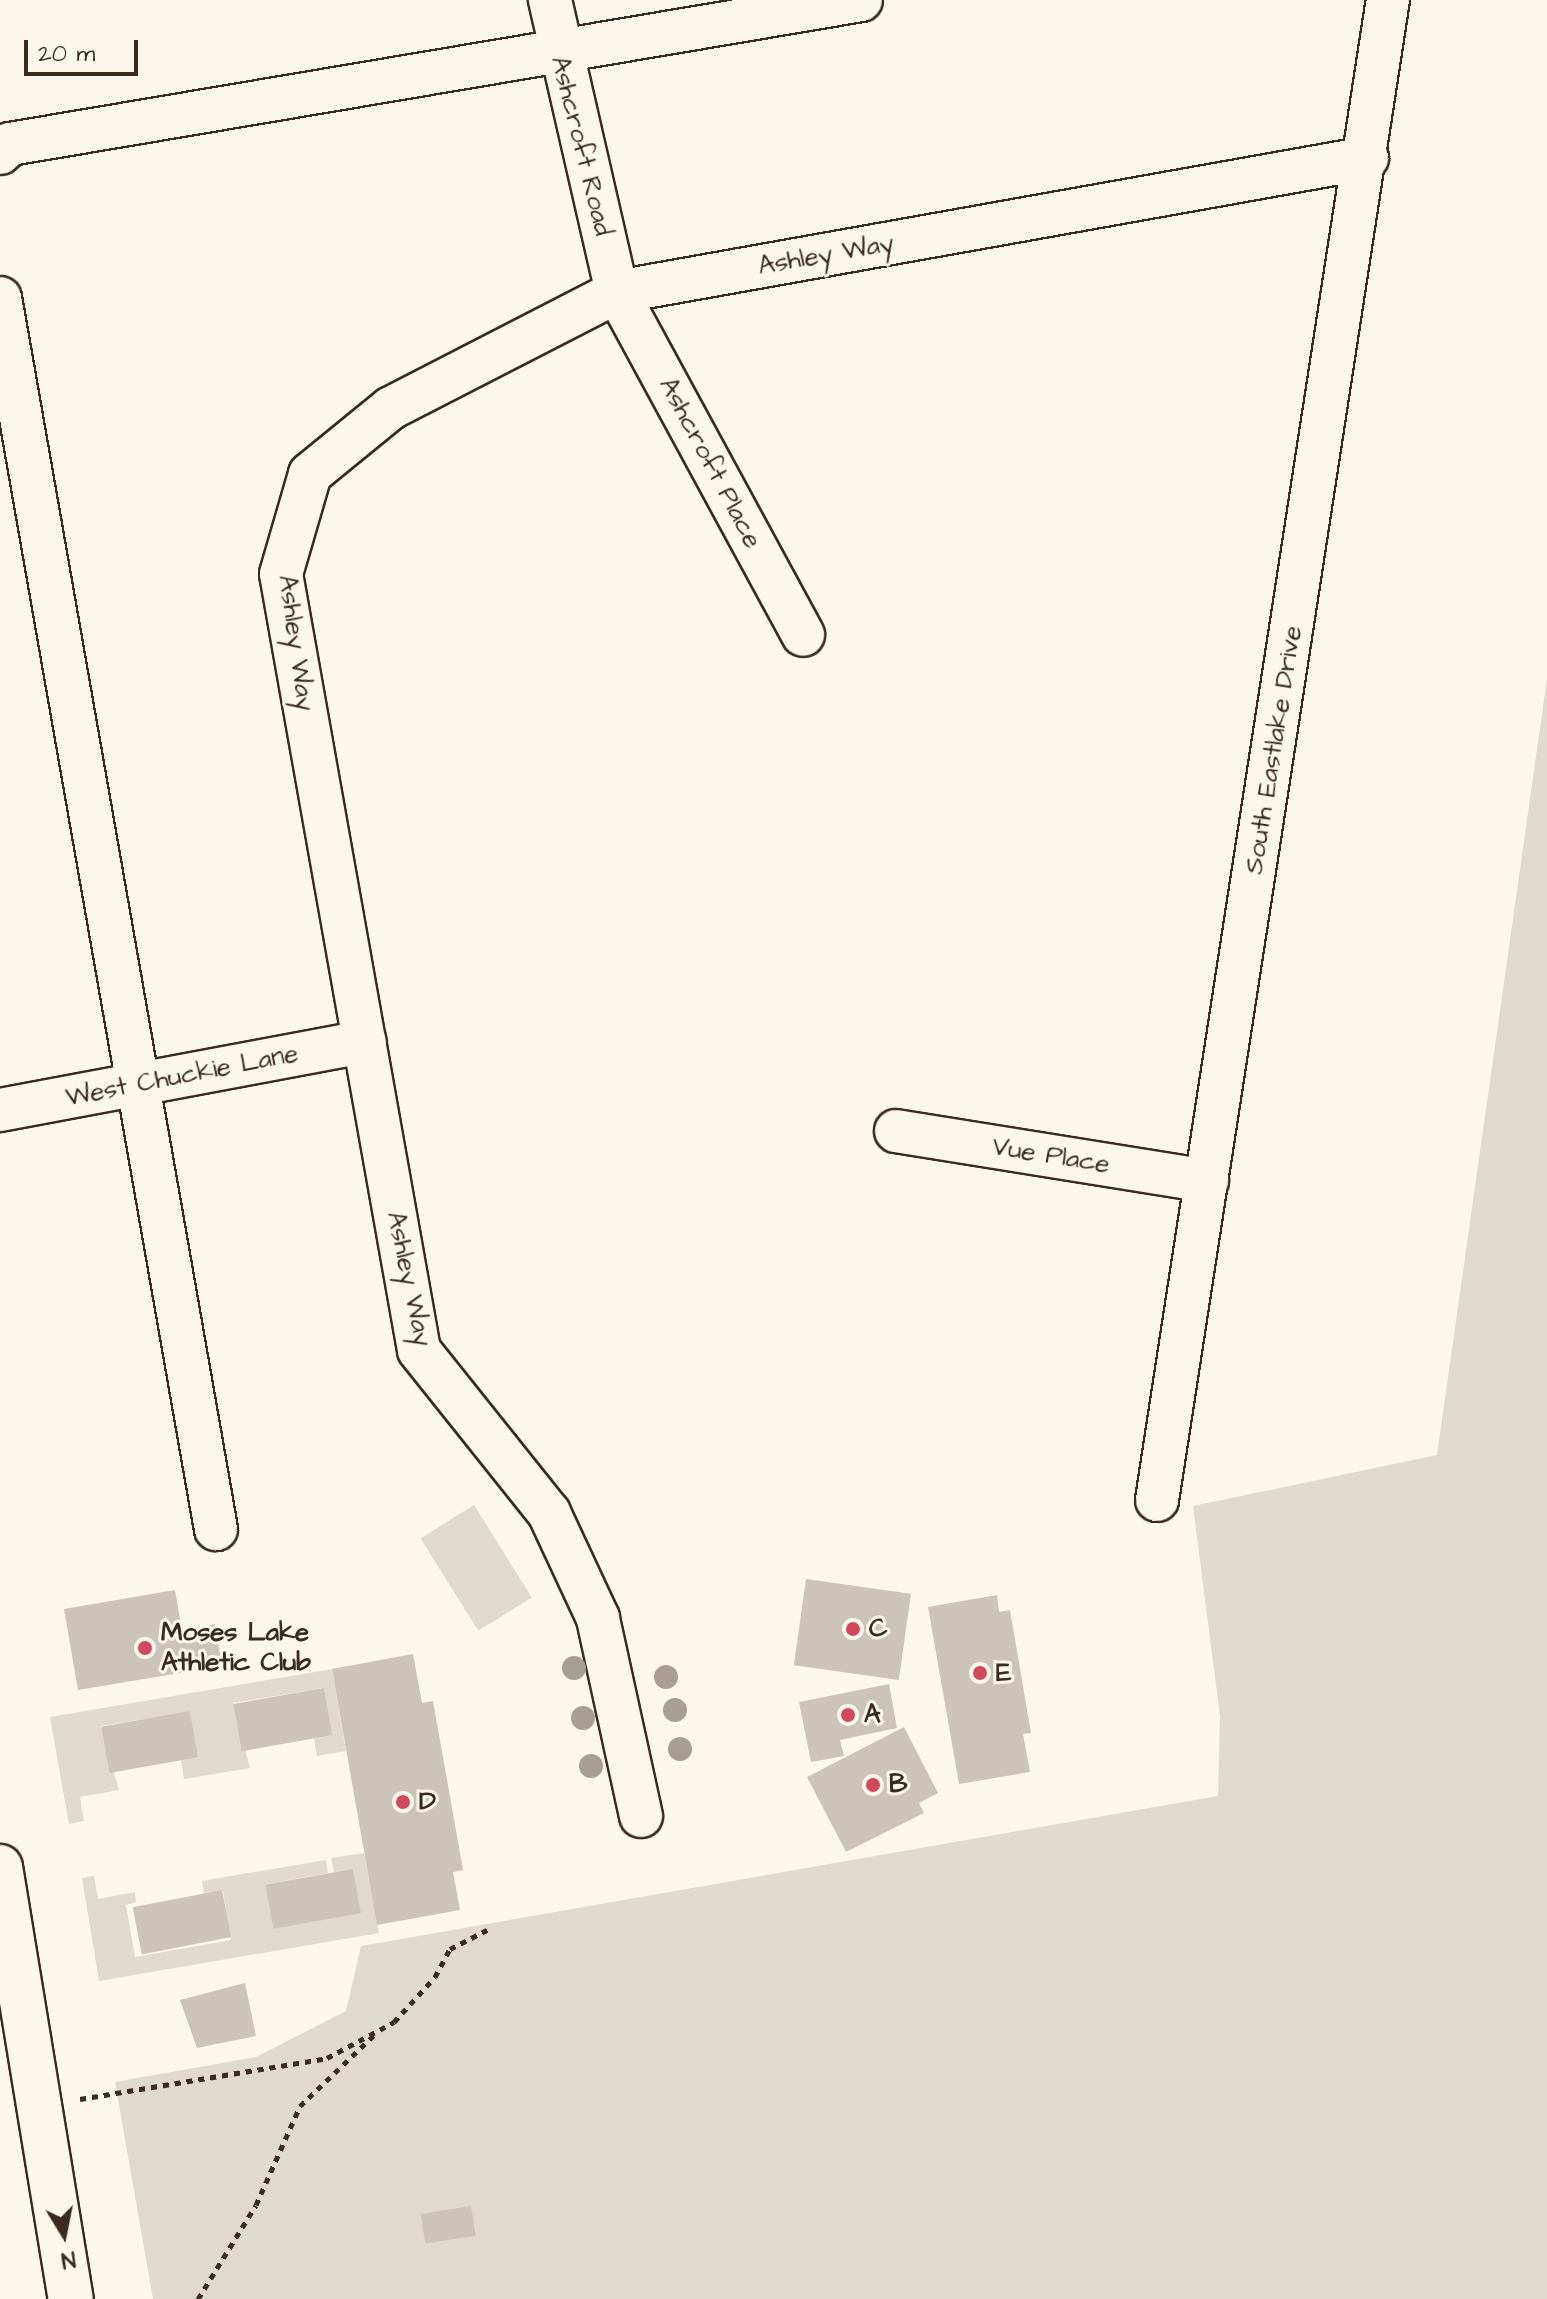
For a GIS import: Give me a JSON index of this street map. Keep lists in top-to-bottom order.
{
  "streets": {
    "street": [
      "Ashcroft Road",
      "Ashley Way",
      "Ashcroft Place",
      "South Eastlake Drive",
      "West Chuckie Lane",
      "Vue Place"
    ]
  },
  "crossings": [
    ["Ashcroft Road", "Ashley Way"],
    ["Ashcroft Road", "Ashcroft Place"],
    ["Ashley Way", "Ashcroft Place"],
    ["Ashley Way", "South Eastlake Drive"],
    ["Ashley Way", "West Chuckie Lane"],
    ["South Eastlake Drive", "Vue Place"]
  ],
  "places": [
    "C",
    "Moses Lake Athletic Club",
    "E",
    "A",
    "B",
    "D"
  ],
  "scale_bar": "20 m",
  "north": "bottom"
}
